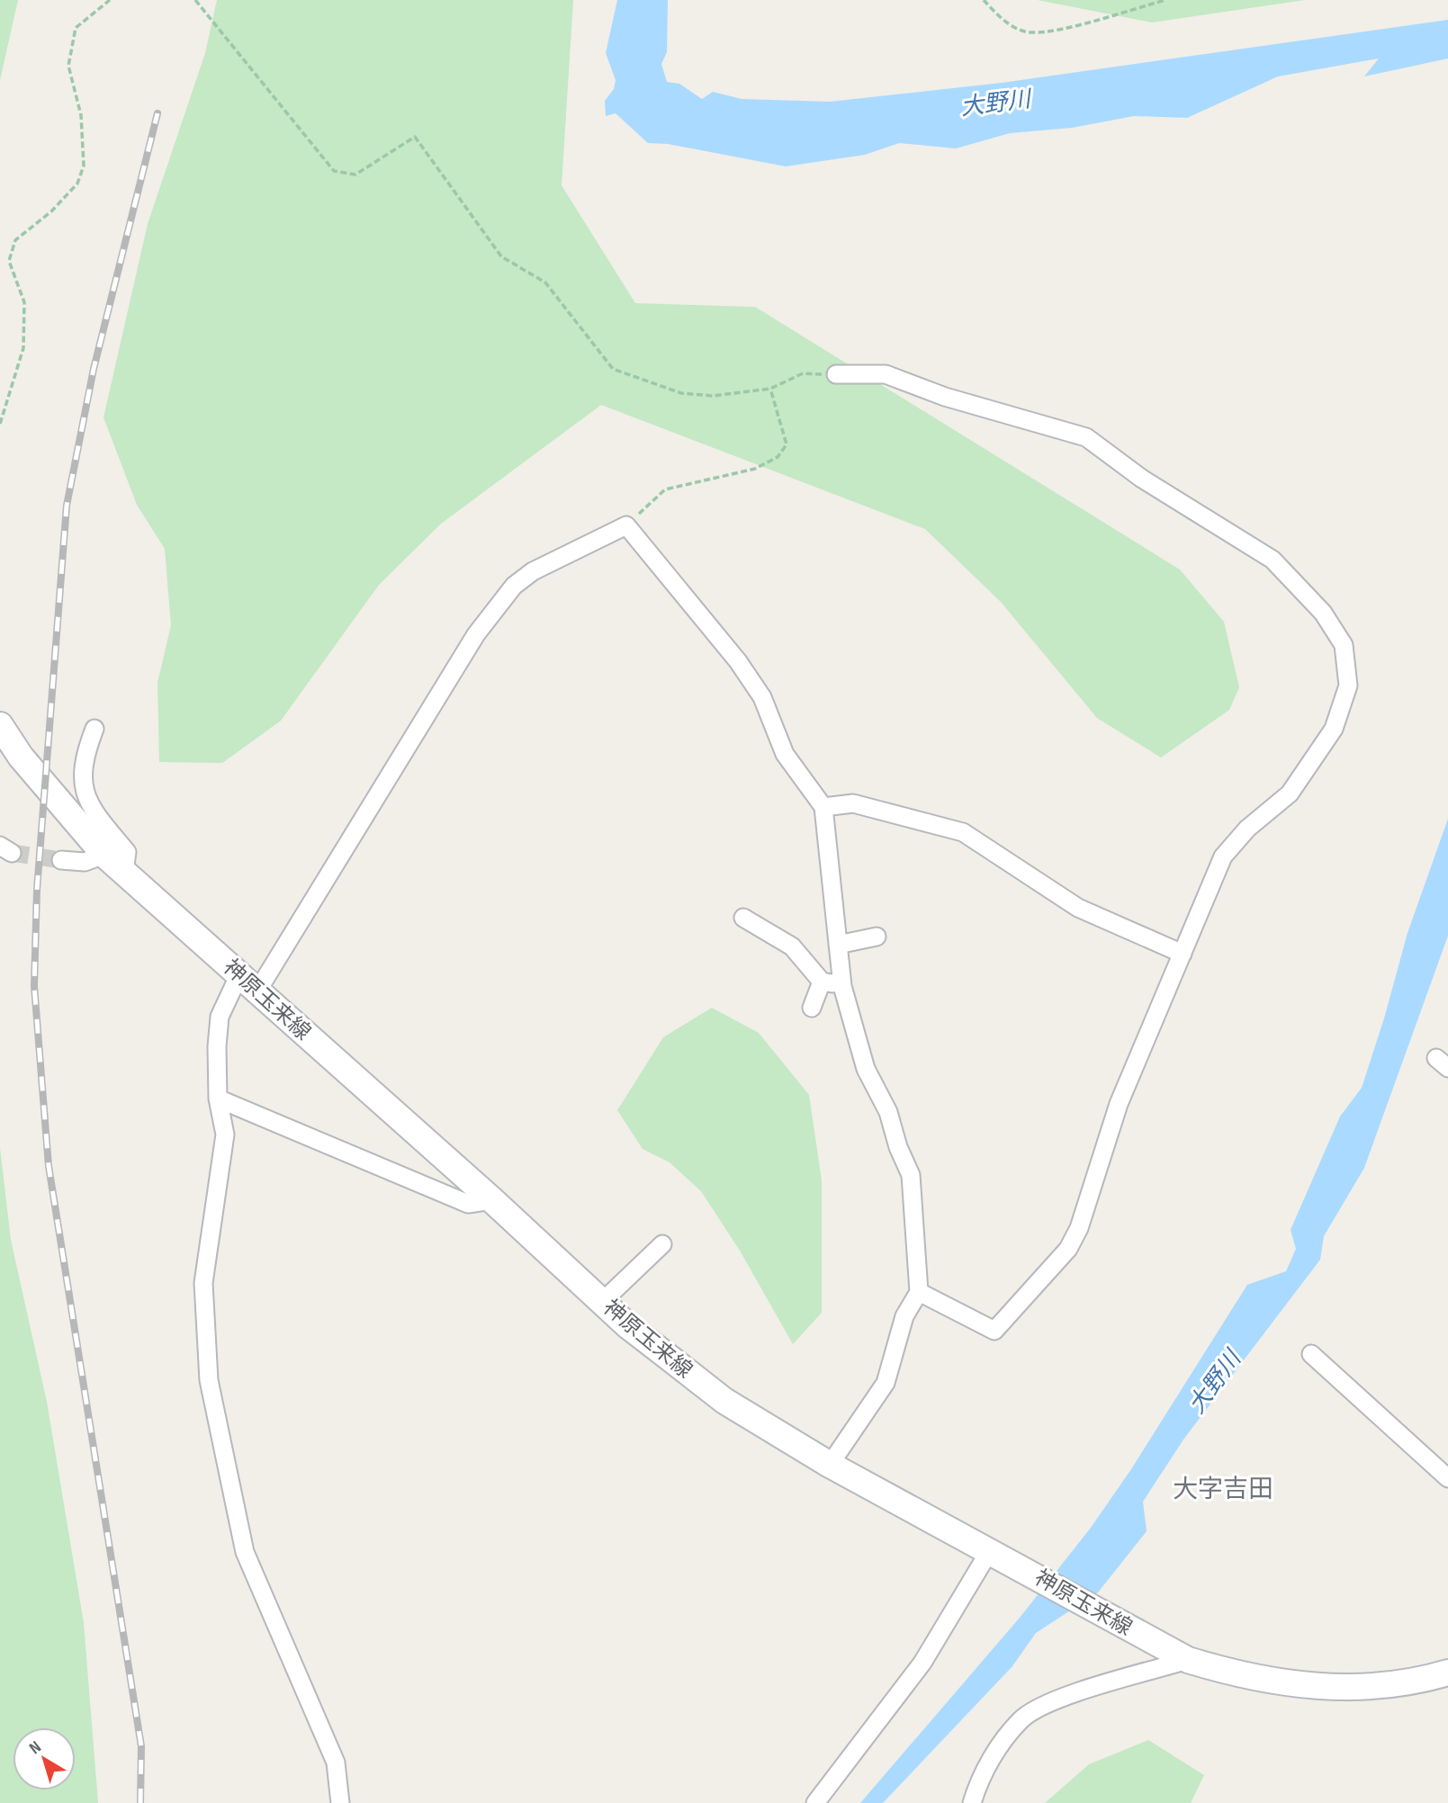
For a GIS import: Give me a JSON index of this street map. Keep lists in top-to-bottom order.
{
  "streets": {
    "main road": ["神原玉来線"]
  },
  "districts": ["大字吉田"],
  "water": ["大野川"],
  "north": "top left"
}
